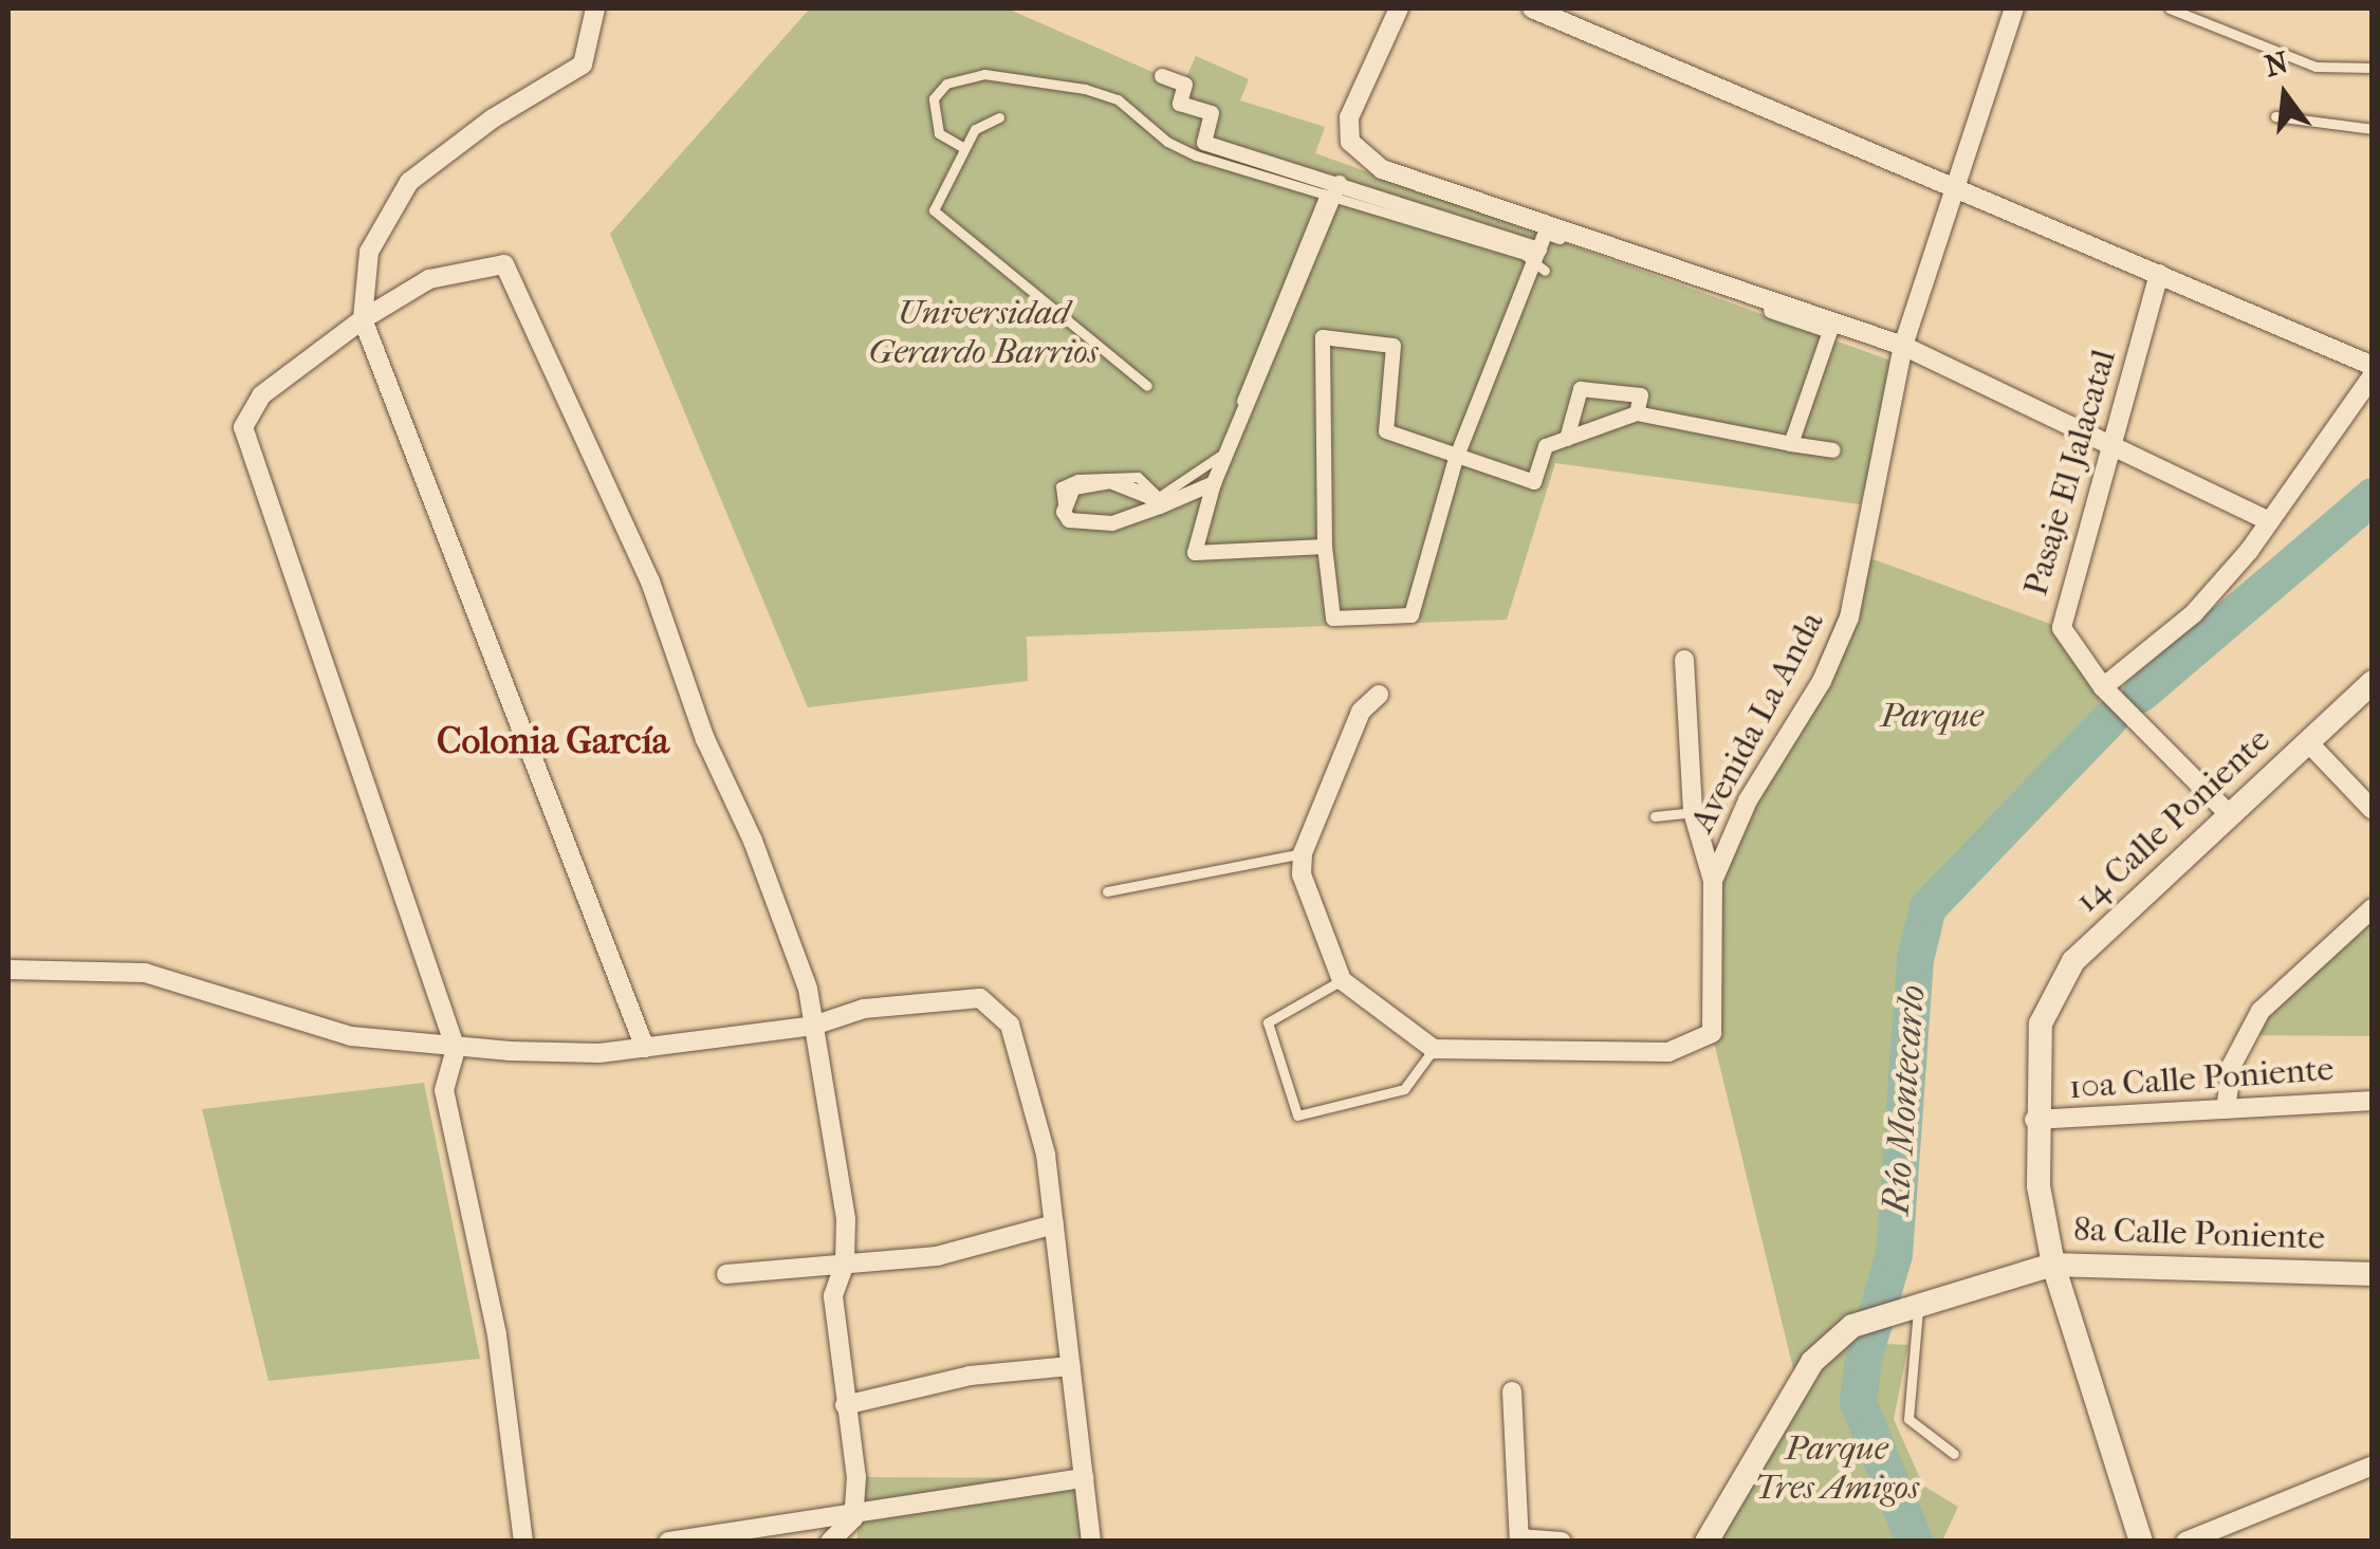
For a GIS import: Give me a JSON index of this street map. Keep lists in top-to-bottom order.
{
  "streets": {
    "street": [
      "Pasaje El Jalacatal",
      "Avenida La Anda",
      "14 Calle Poniente",
      "10a Calle Poniente",
      "8a Calle Poniente"
    ]
  },
  "crossings": [
    ["Pasaje El Jalacatal", "14 Calle Poniente"],
    ["14 Calle Poniente", "10a Calle Poniente"]
  ],
  "districts": ["Colonia García"],
  "water": ["Río Montecarlo"],
  "parks": ["Universidad Gerardo Barrios", "Parque", "Parque Tres Amigos"],
  "north": "top"
}
